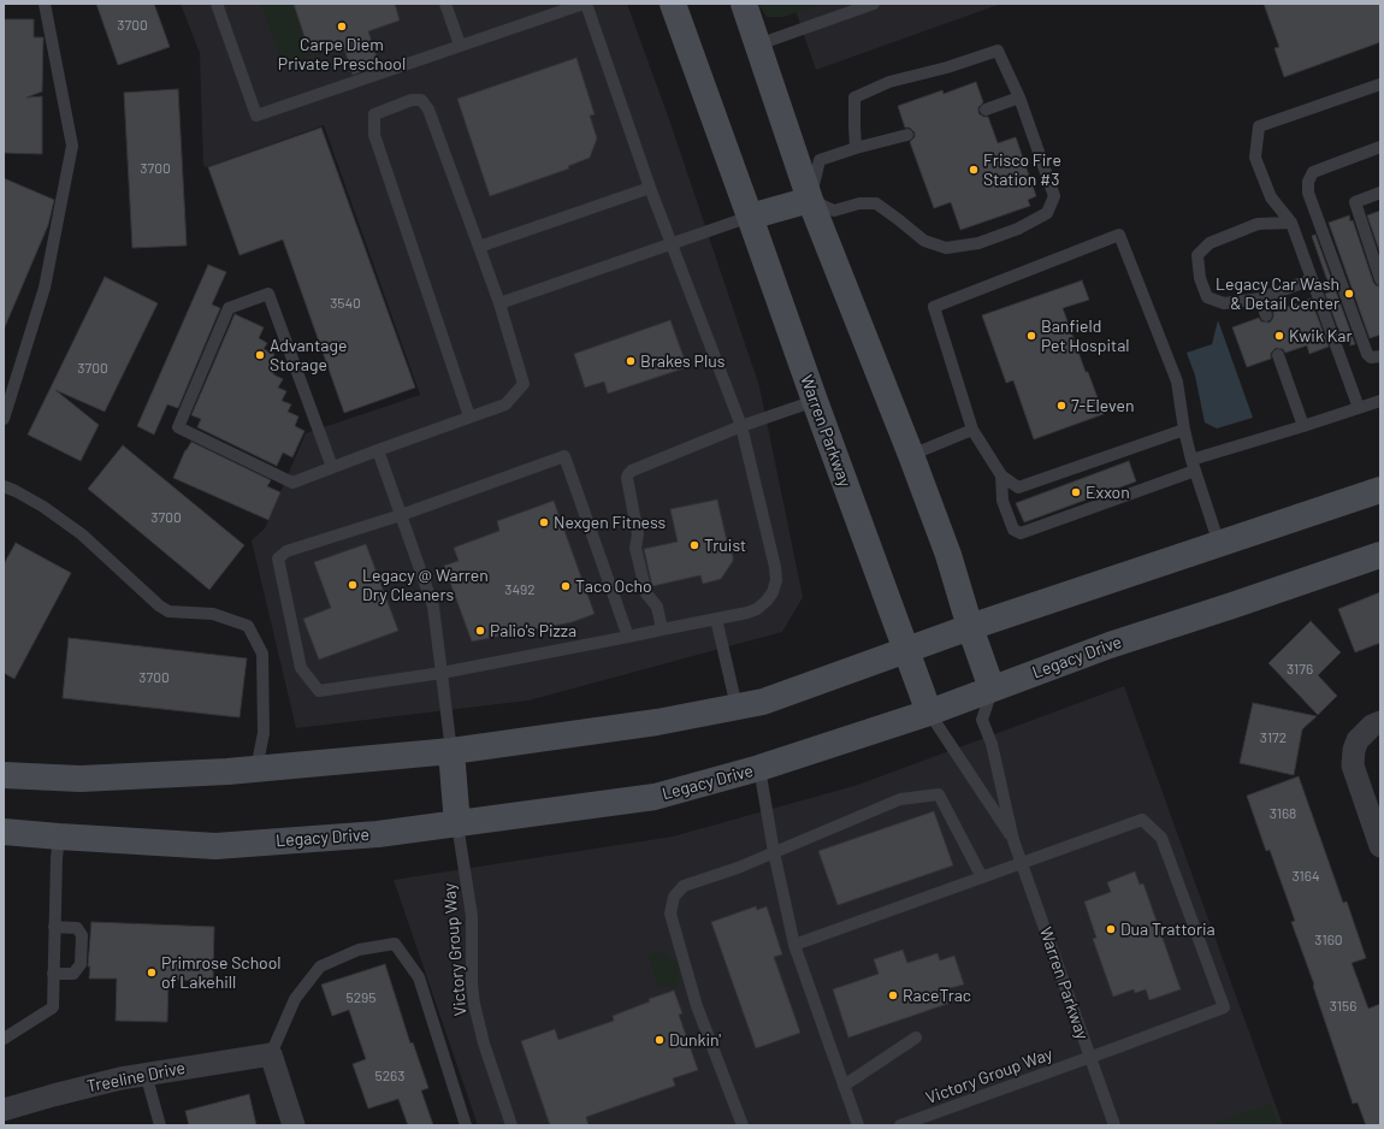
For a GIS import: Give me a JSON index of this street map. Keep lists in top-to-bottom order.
{
  "streets": {
    "main road": ["Warren Parkway", "Legacy Drive"],
    "street": ["Treeline Drive"],
    "lane": ["Victory Group Way"]
  },
  "crossings": [
    ["Warren Parkway", "Legacy Drive"],
    ["Warren Parkway", "Victory Group Way"],
    ["Legacy Drive", "Victory Group Way"]
  ],
  "places": [
    "Carpe Diem Private Preschool",
    "Frisco Fire Station #3",
    "Legacy Car Wash & Detail Center",
    "Banfield Pet Hospital",
    "Kwik Kar",
    "Advantage Storage",
    "Brakes Plus",
    "7-Eleven",
    "Exxon",
    "Nexgen Fitness",
    "Truist",
    "Legacy @ Warren Dry Cleaners",
    "Taco Ocho",
    "Palio's Pizza",
    "Dua Trattoria",
    "Primrose School of Lakehill",
    "RaceTrac",
    "Dunkin'"
  ],
  "house_numbers": [
    "3700",
    "3700",
    "3540",
    "3700",
    "3700",
    "3492",
    "3176",
    "3700",
    "3172",
    "3168",
    "3164",
    "3160",
    "5295",
    "3156",
    "5263"
  ]
}
